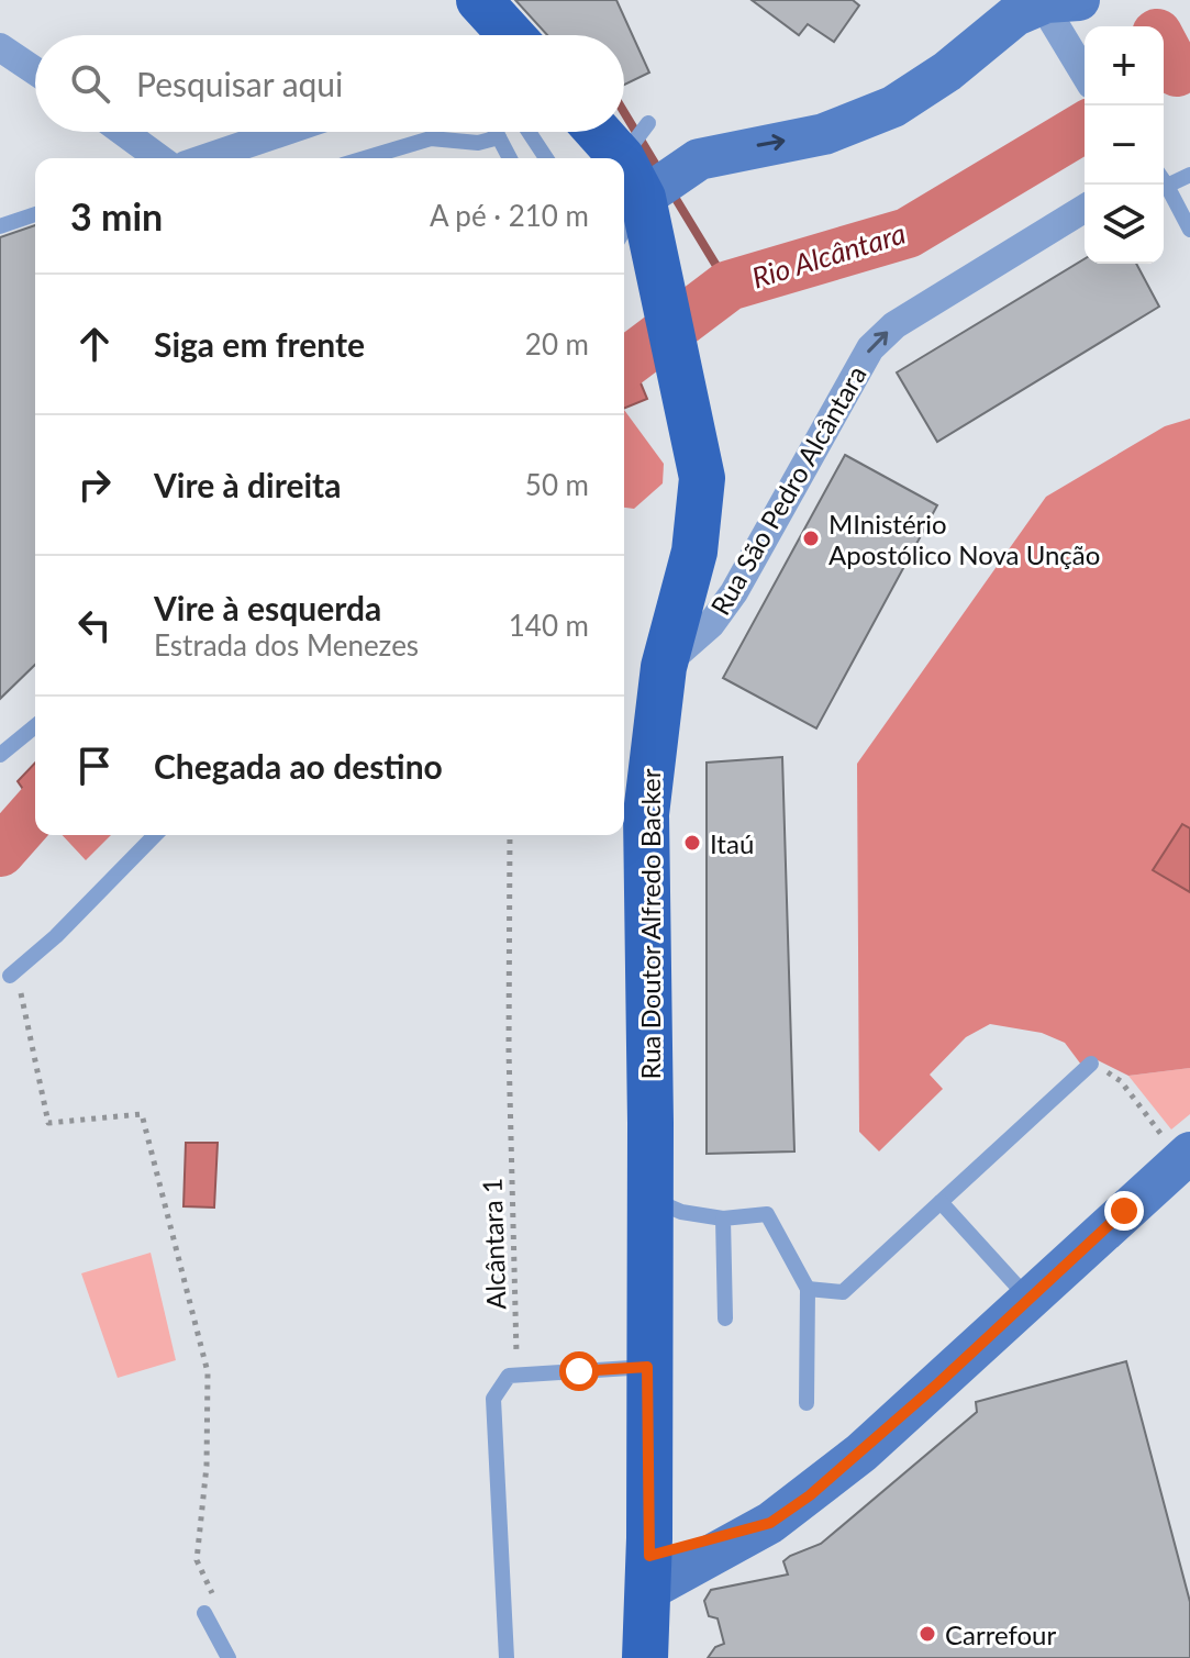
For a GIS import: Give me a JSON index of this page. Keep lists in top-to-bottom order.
{
  "streets": {
    "main road": ["Rua Doutor Alfredo Backer"],
    "street": ["Rua São Pedro Alcântara"],
    "path": ["Alcântara 1"]
  },
  "crossings": [
    ["Rua São Pedro Alcântara", "Rua Doutor Alfredo Backer"]
  ],
  "one_way": ["Rua São Pedro Alcântara"],
  "water": ["Rio Alcântara"],
  "places": ["MInistério Apostólico Nova Unção", "Itaú", "Carrefour"],
  "page": {
    "map_buttons": ["+", "−"],
    "search": "Pesquisar aqui",
    "heading": ["3 min", "A pé · 210 m"],
    "list": [
      ["Siga em frente", "20 m"],
      ["Vire à direita", "50 m"],
      ["Vire à esquerda", "Estrada dos Menezes", "140 m"],
      "Chegada ao destino"
    ]
  }
}
